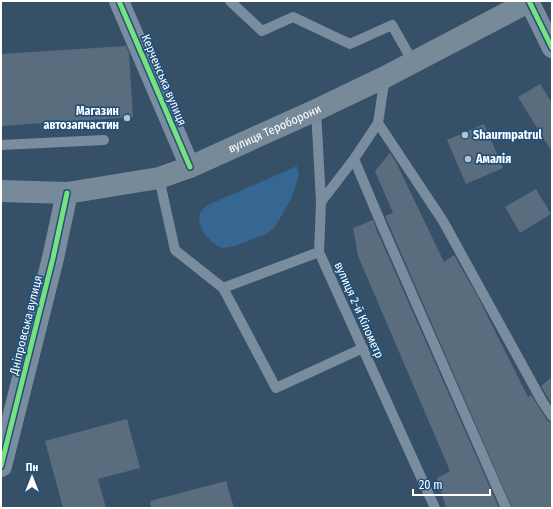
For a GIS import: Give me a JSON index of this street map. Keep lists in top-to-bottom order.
{
  "streets": {
    "main road": ["вулиця Тероборони"],
    "street": ["Керченська вулиця", "Дніпровська вулиця"],
    "lane": ["вулиця 2-й Кілометр"]
  },
  "crossings": [
    ["Керченська вулиця", "вулиця Тероборони"],
    ["вулиця Тероборони", "вулиця 2-й Кілометр"],
    ["вулиця Тероборони", "Дніпровська вулиця"]
  ],
  "places": ["Магазин автозапчастин", "Shaurmpatrul", "Амалія"],
  "scale_bar": "20 m",
  "north": "top"
}
